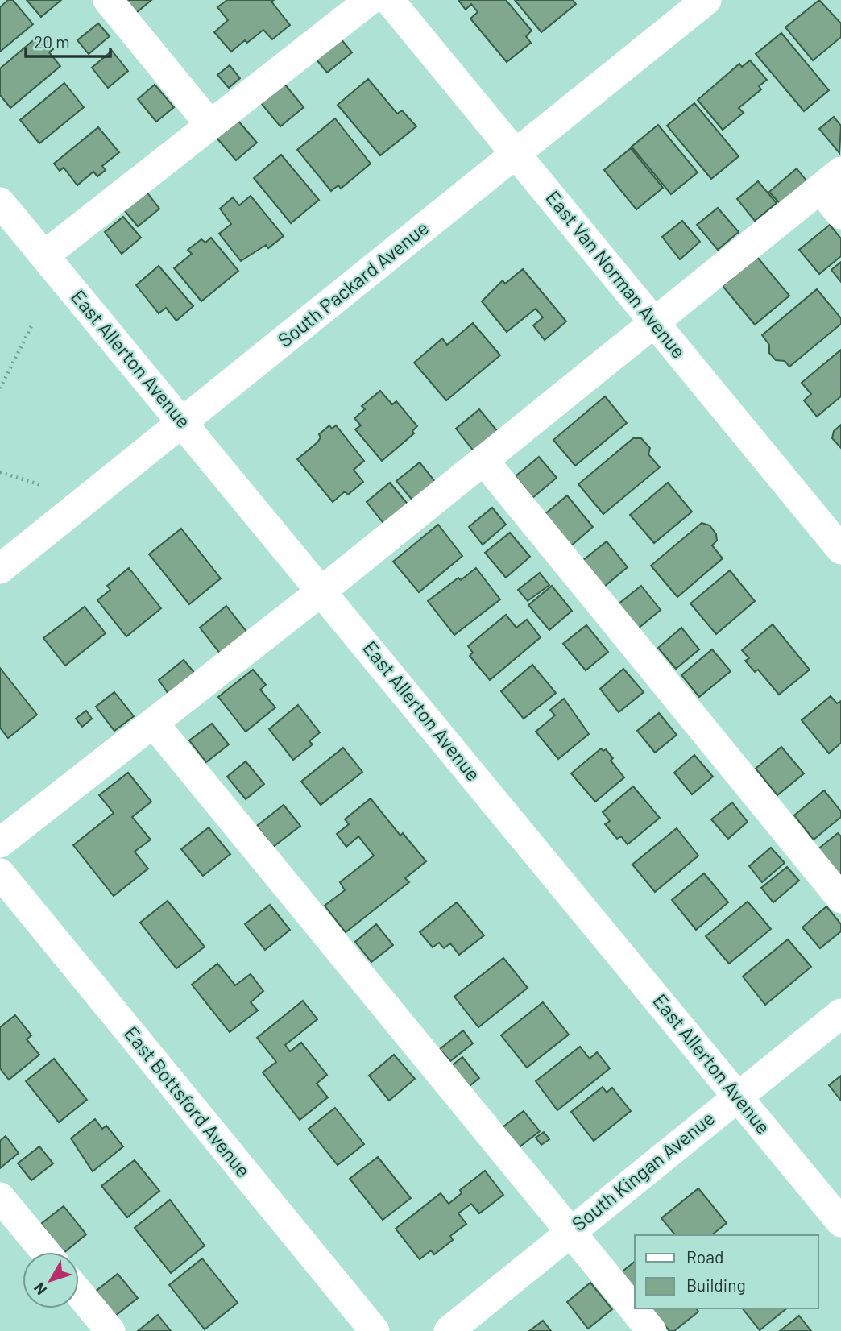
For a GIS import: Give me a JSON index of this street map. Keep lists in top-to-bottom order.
{
  "streets": {
    "street": [
      "East Van Norman Avenue",
      "South Packard Avenue",
      "East Allerton Avenue",
      "East Bottsford Avenue",
      "South Kingan Avenue"
    ]
  },
  "crossings": [
    ["East Van Norman Avenue", "South Packard Avenue"],
    ["South Packard Avenue", "East Allerton Avenue"],
    ["East Allerton Avenue", "South Kingan Avenue"]
  ],
  "legend": ["Road", "Building"],
  "scale_bar": "20 m",
  "north": "bottom left"
}
